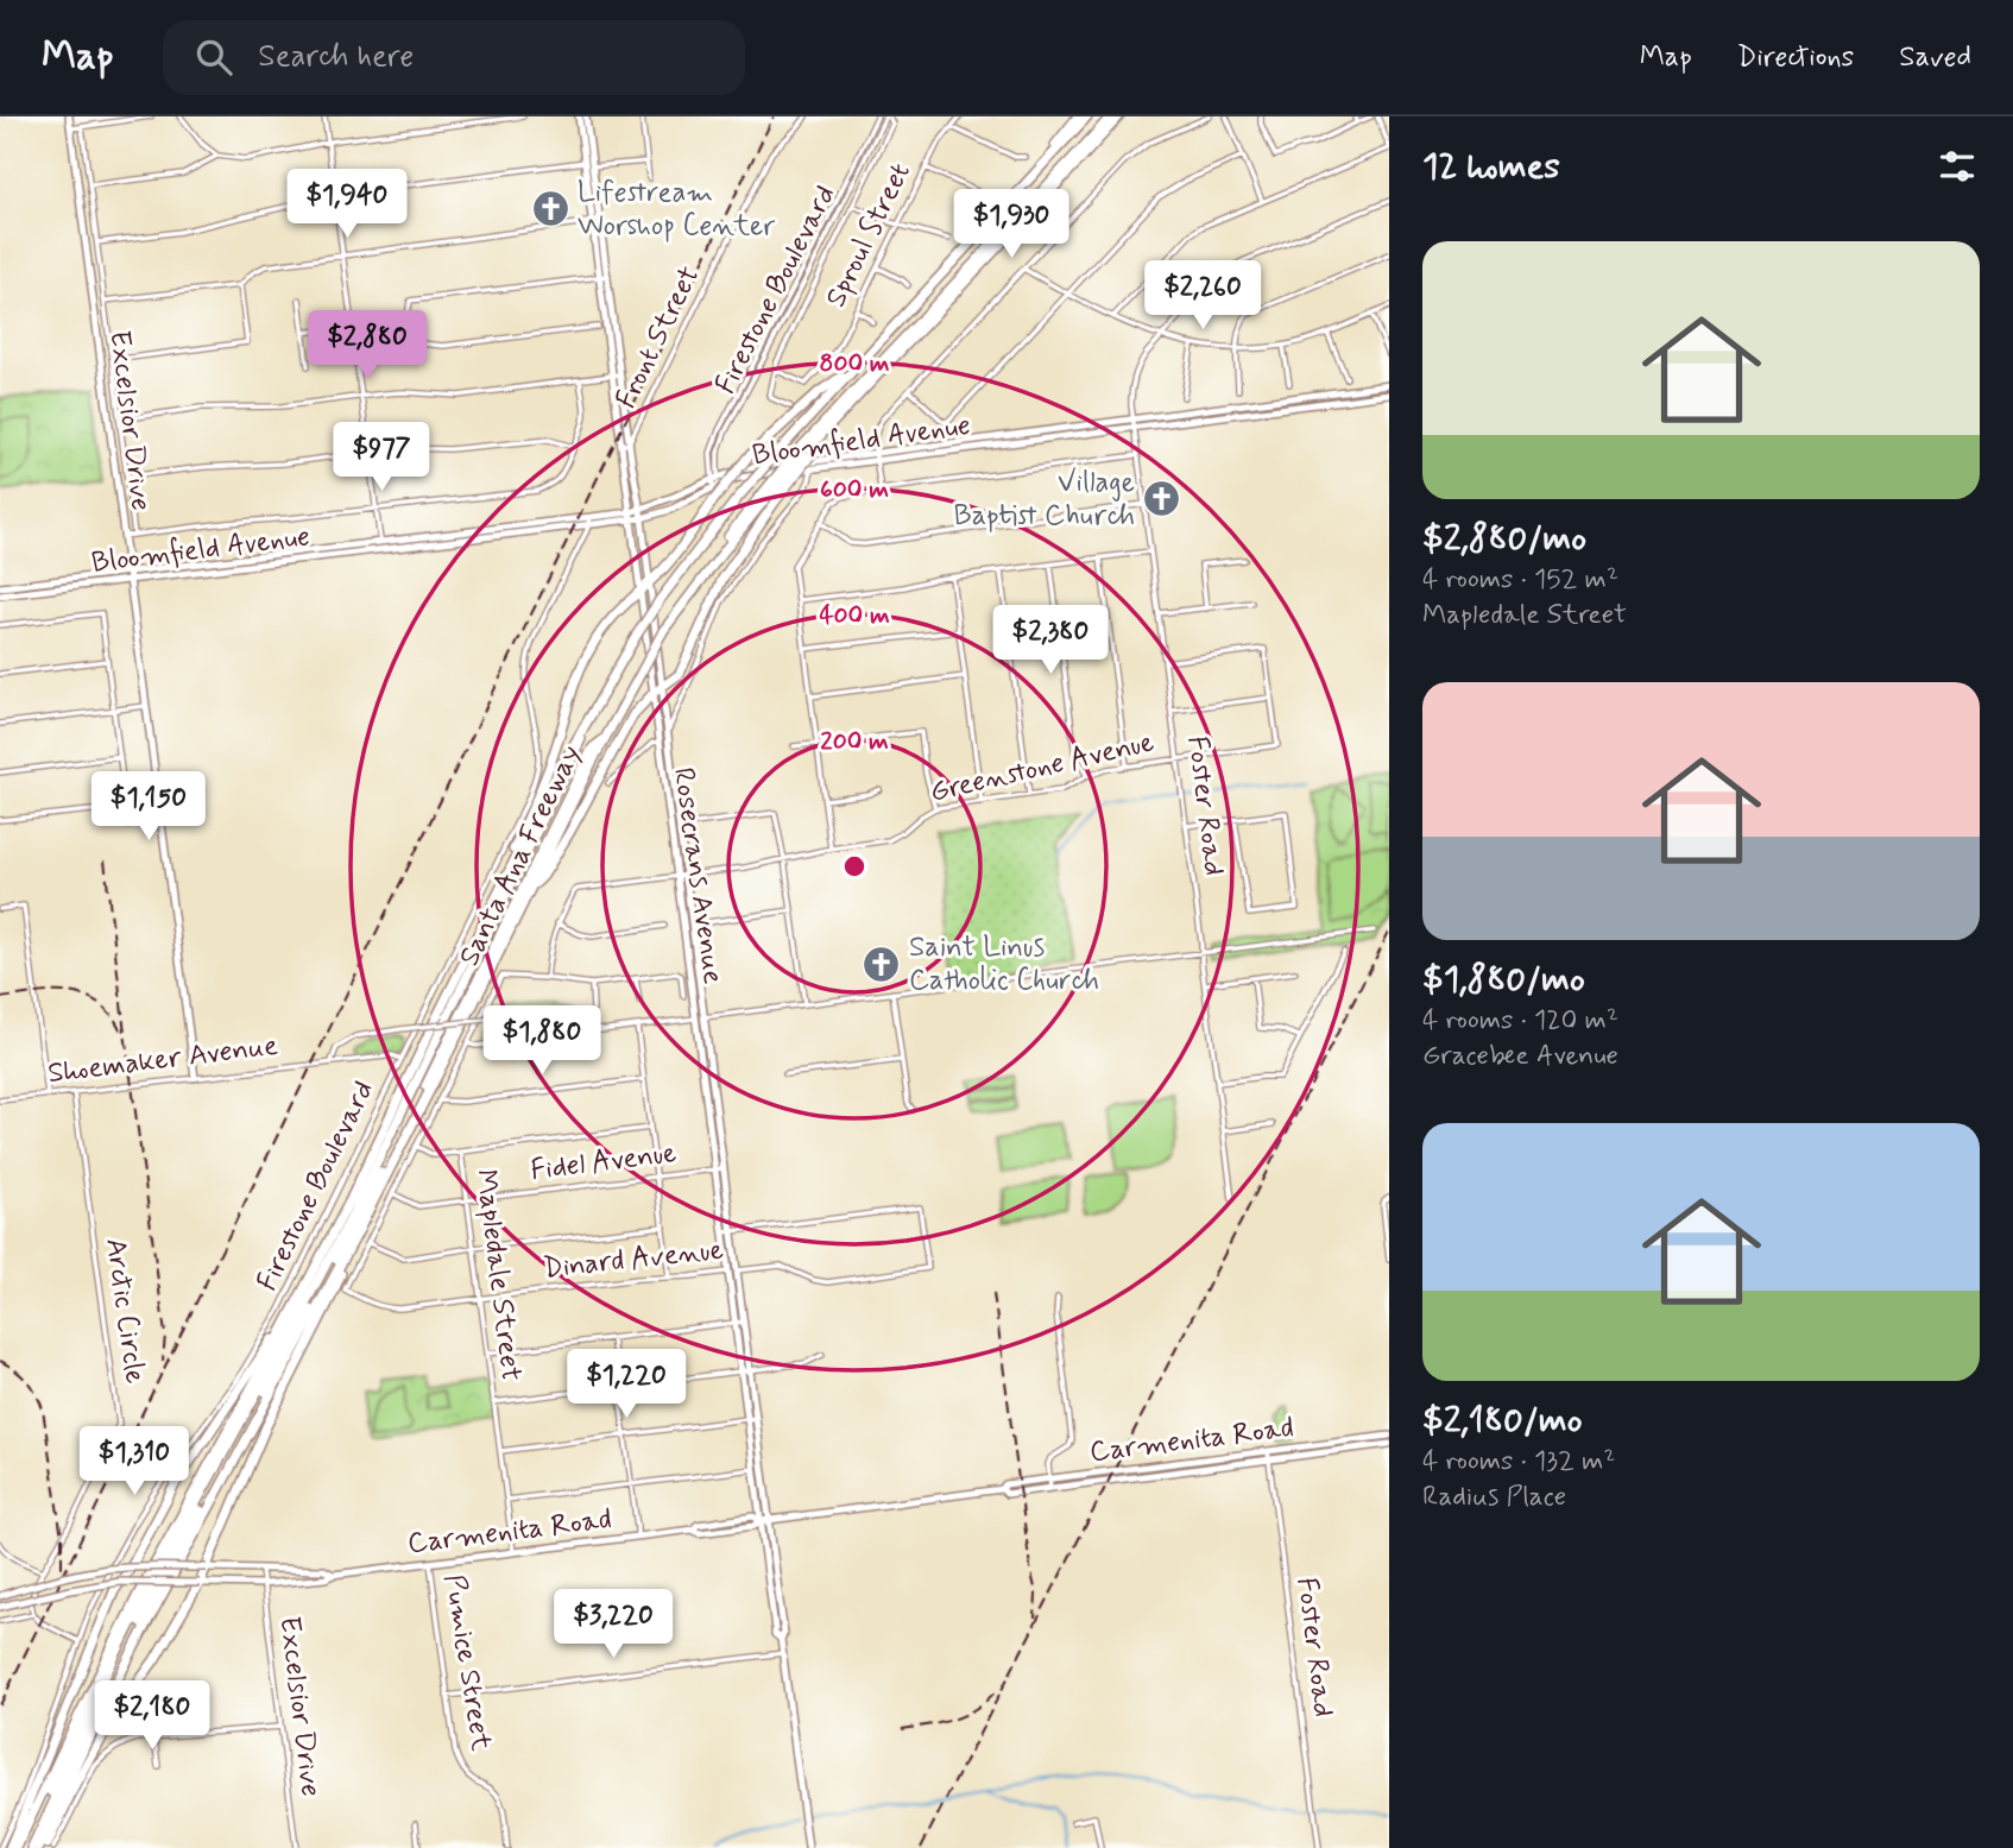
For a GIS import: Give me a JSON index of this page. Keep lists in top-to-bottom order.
{
  "streets": {
    "highway": ["Santa Ana Freeway"],
    "main road": [
      "Excelsior Drive",
      "Bloomfield Avenue",
      "Rosecrans Avenue",
      "Carmenita Road"
    ],
    "street": [
      "Sproul Street",
      "Firestone Boulevard",
      "Front Street",
      "Greenstone Avenue",
      "Foster Road",
      "Shoemaker Avenue",
      "Fidel Avenue",
      "Dinard Avenue",
      "Mapledale Street",
      "Arctic Circle",
      "Pumice Street"
    ]
  },
  "crossings": [
    ["Firestone Boulevard", "Bloomfield Avenue"],
    ["Firestone Boulevard", "Shoemaker Avenue"],
    ["Front Street", "Rosecrans Avenue"],
    ["Excelsior Drive", "Bloomfield Avenue"],
    ["Excelsior Drive", "Shoemaker Avenue"],
    ["Excelsior Drive", "Carmenita Road"],
    ["Bloomfield Avenue", "Foster Road"],
    ["Bloomfield Avenue", "Santa Ana Freeway"],
    ["Bloomfield Avenue", "Rosecrans Avenue"],
    ["Greenstone Avenue", "Foster Road"],
    ["Greenstone Avenue", "Rosecrans Avenue"],
    ["Foster Road", "Carmenita Road"],
    ["Rosecrans Avenue", "Fidel Avenue"],
    ["Rosecrans Avenue", "Dinard Avenue"],
    ["Rosecrans Avenue", "Carmenita Road"],
    ["Shoemaker Avenue", "Arctic Circle"],
    ["Fidel Avenue", "Mapledale Street"],
    ["Dinard Avenue", "Mapledale Street"],
    ["Mapledale Street", "Carmenita Road"],
    ["Carmenita Road", "Pumice Street"]
  ],
  "places": {
    "church": ["Lifestream Worshop Center", "Village Baptist Church", "Saint Linus Catholic Church"]
  },
  "page": {
    "header": "Map",
    "search": "Search here",
    "nav": ["Map", "Directions", "Saved"],
    "heading": "12 homes",
    "price": [
      "$1,940",
      "$1,930",
      "$2,260",
      "$2,880",
      "$977",
      "$2,380",
      "$1,150",
      "$1,880",
      "$1,220",
      "$1,310",
      "$3,220",
      "$2,180"
    ],
    "list": [
      {
        "name": "$2,880/mo",
        "note": "4 rooms · 152 m² · Mapledale Street"
      },
      {
        "name": "$1,880/mo",
        "note": "4 rooms · 120 m² · Gracebee Avenue"
      },
      {
        "name": "$2,180/mo",
        "note": "4 rooms · 132 m² · Radius Place"
      }
    ]
  },
  "rings": [
    "800 m",
    "600 m",
    "400 m",
    "200 m"
  ]
}
